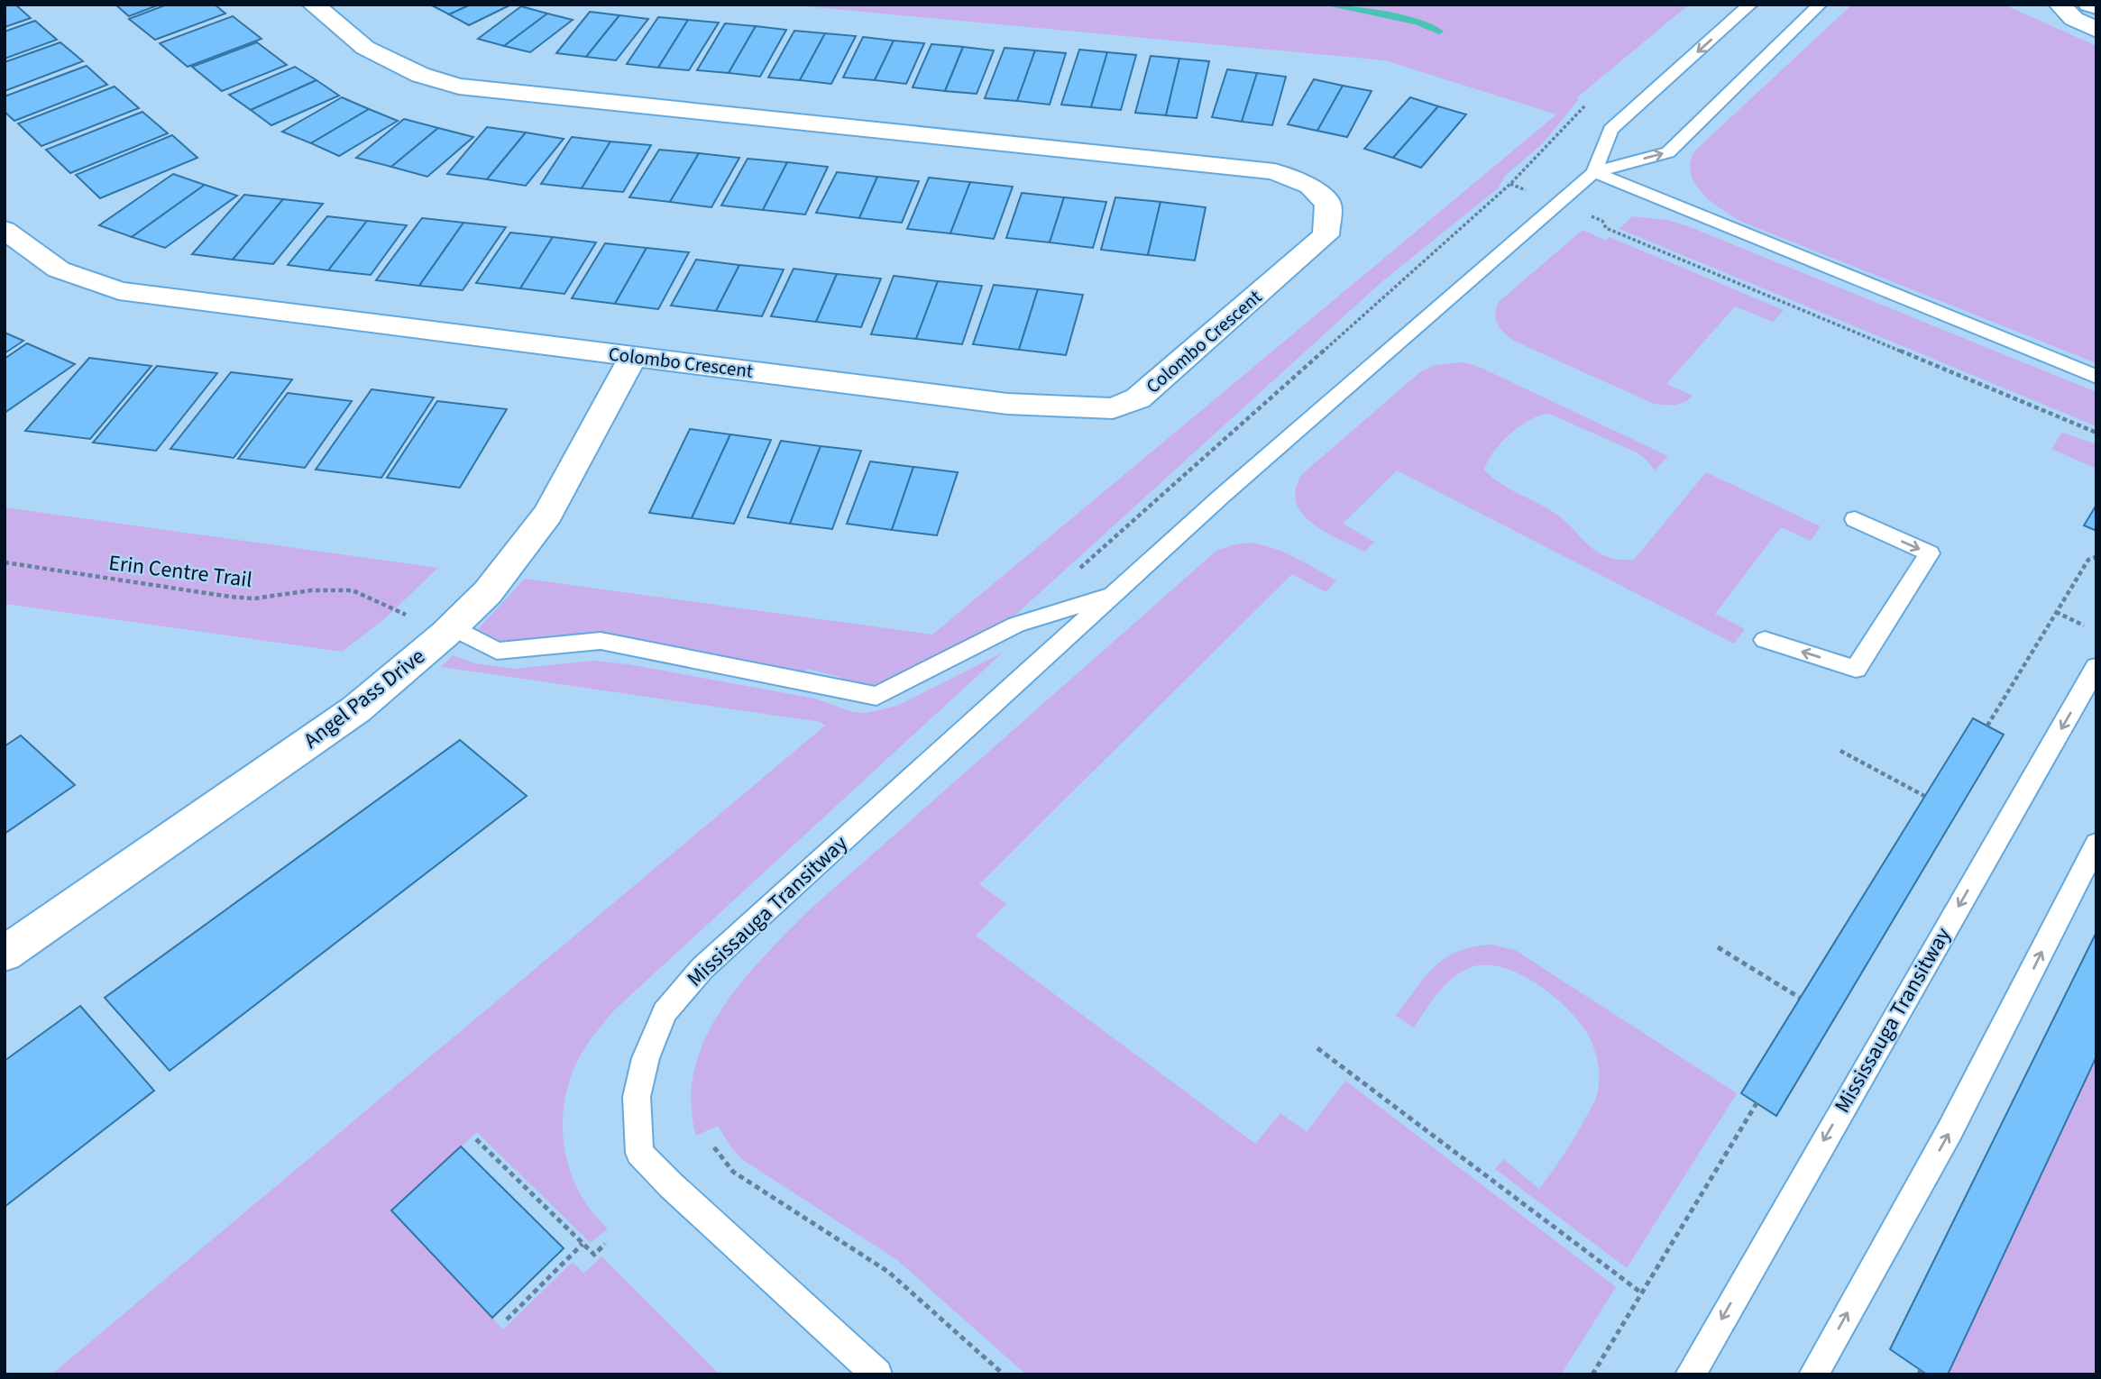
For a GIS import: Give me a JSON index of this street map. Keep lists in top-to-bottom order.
{
  "streets": {
    "main road": ["Colombo Crescent", "Angel Pass Drive"],
    "lane": ["Mississauga Transitway"],
    "path": ["Erin Centre Trail"]
  },
  "crossings": [
    ["Colombo Crescent", "Angel Pass Drive"]
  ]
}
